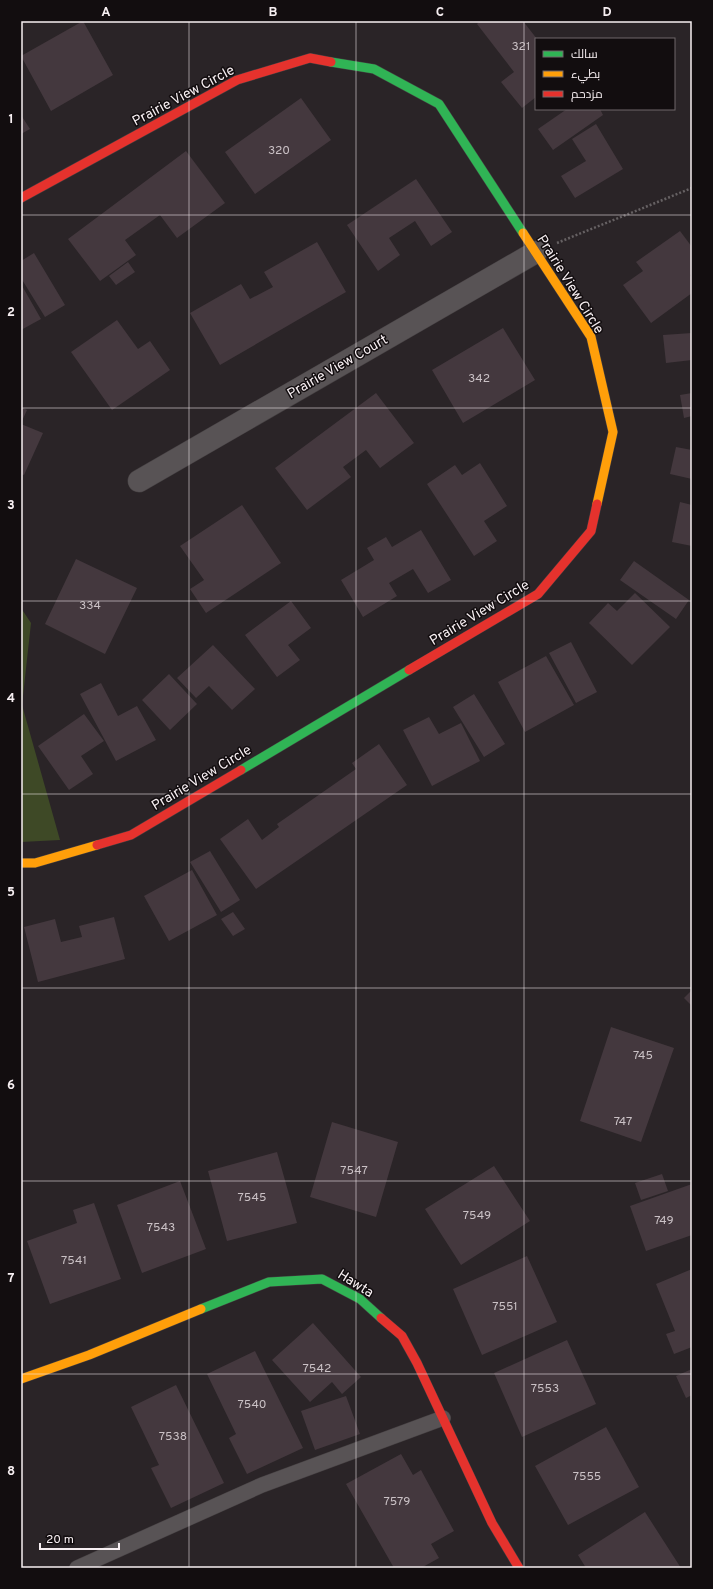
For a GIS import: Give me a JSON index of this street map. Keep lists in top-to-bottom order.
{
  "streets": {
    "street": ["Prairie View Circle", "Prairie View Court", "Hawta"]
  },
  "crossings": [
    ["Prairie View Circle", "Prairie View Court"]
  ],
  "house_numbers": [
    "321",
    "320",
    "342",
    "334",
    "745",
    "747",
    "7547",
    "7545",
    "7549",
    "749",
    "7543",
    "7541",
    "7551",
    "7542",
    "7553",
    "7540",
    "7538",
    "7555",
    "7579"
  ],
  "legend": ["سالك", "بطيء", "مزدحم"],
  "scale_bar": "20 m",
  "grid": {
    "columns": [
      "A",
      "B",
      "C",
      "D"
    ],
    "rows": [
      "1",
      "2",
      "3",
      "4",
      "5",
      "6",
      "7",
      "8"
    ]
  }
}
